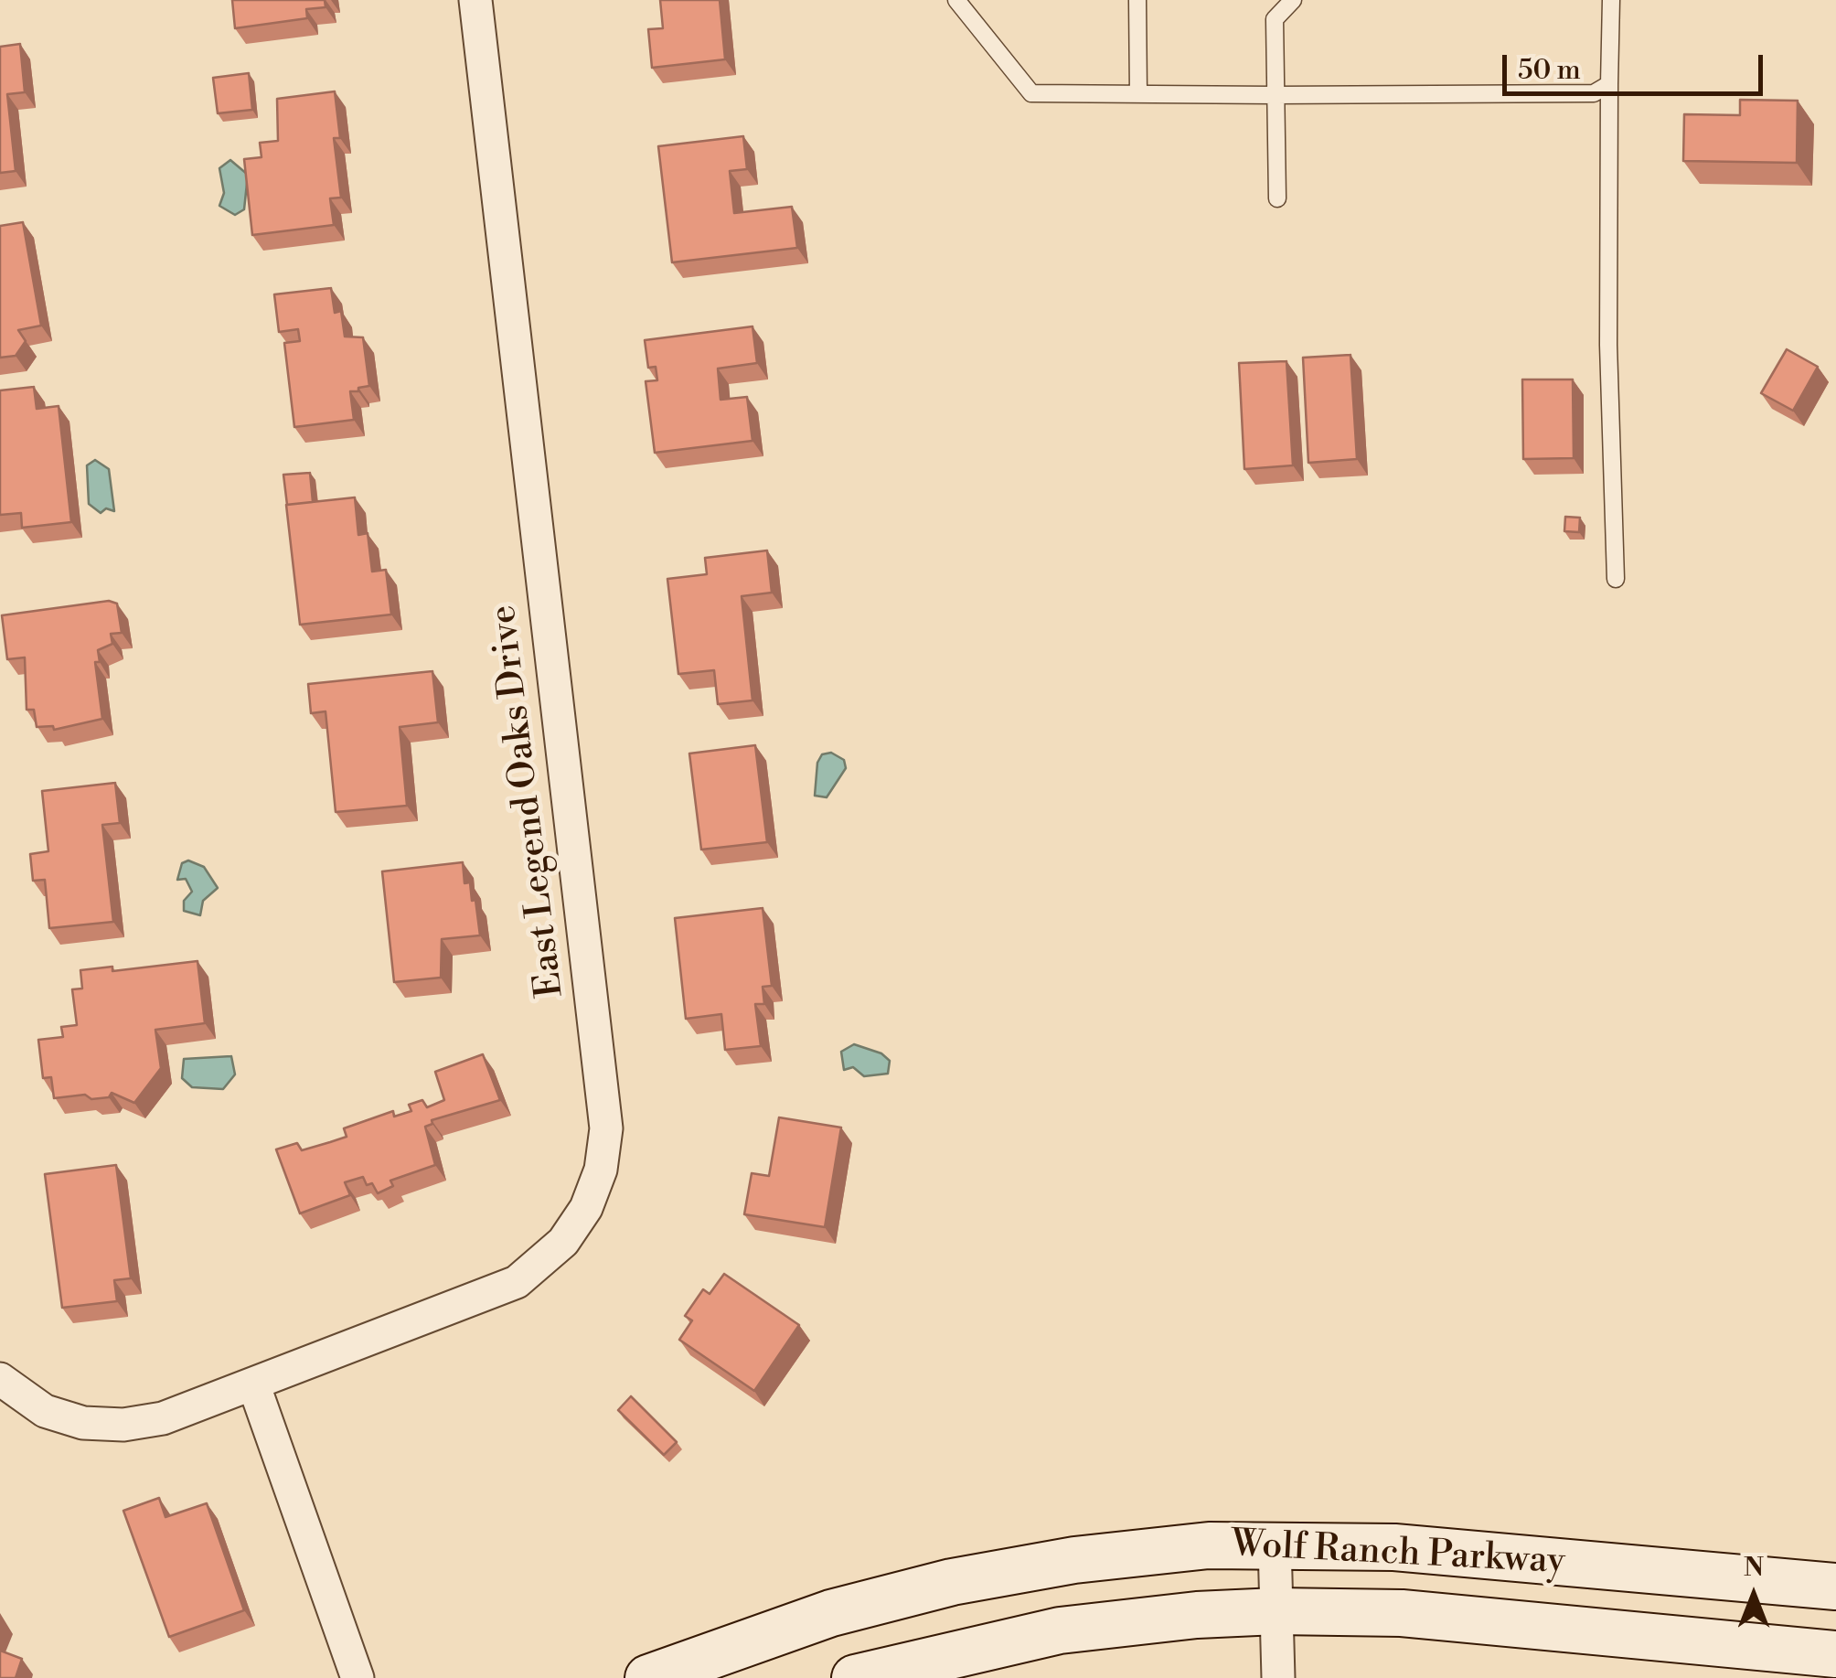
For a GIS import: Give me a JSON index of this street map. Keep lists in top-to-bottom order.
{
  "streets": {
    "street": ["East Legend Oaks Drive", "Wolf Ranch Parkway"]
  },
  "scale_bar": "50 m",
  "north": "top"
}
